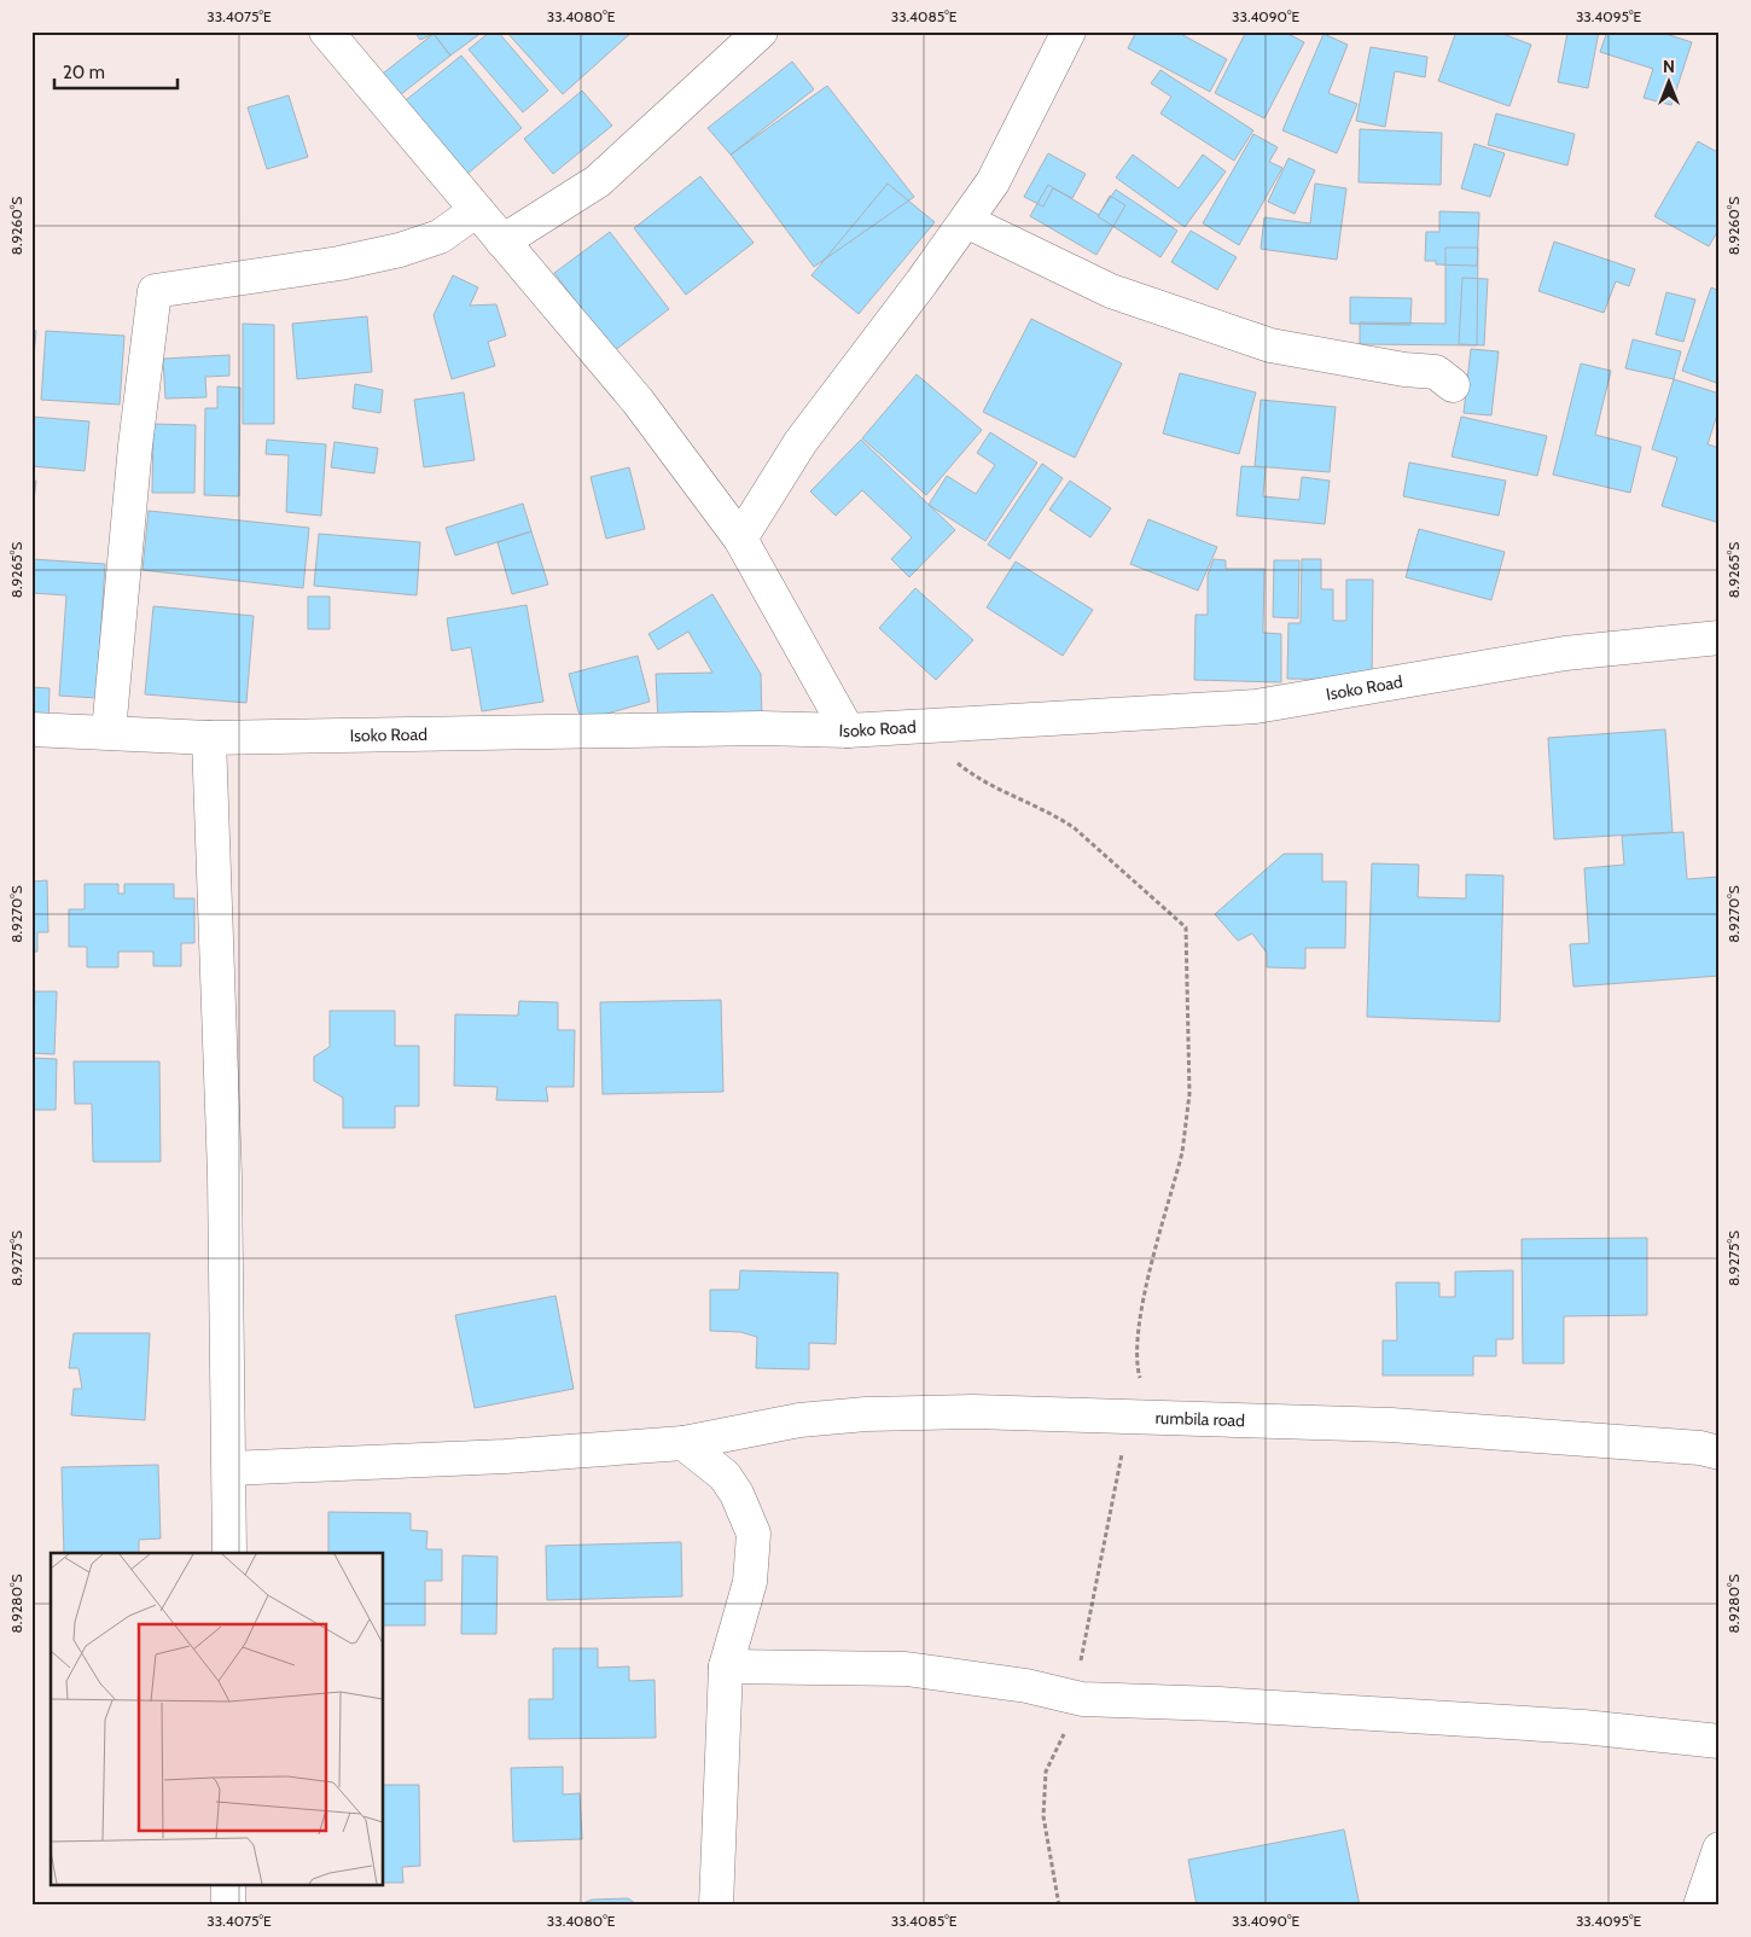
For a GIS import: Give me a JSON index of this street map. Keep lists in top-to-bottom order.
{
  "streets": {
    "street": ["Isoko Road", "rumbila road"]
  },
  "scale_bar": "20 m",
  "north": "top",
  "coordinates": [
    "33.4075°E",
    "33.4080°E",
    "33.4085°E",
    "33.4090°E",
    "33.4095°E",
    "8.9260°S",
    "8.9265°S",
    "8.9270°S",
    "8.9275°S",
    "8.9280°S"
  ]
}
